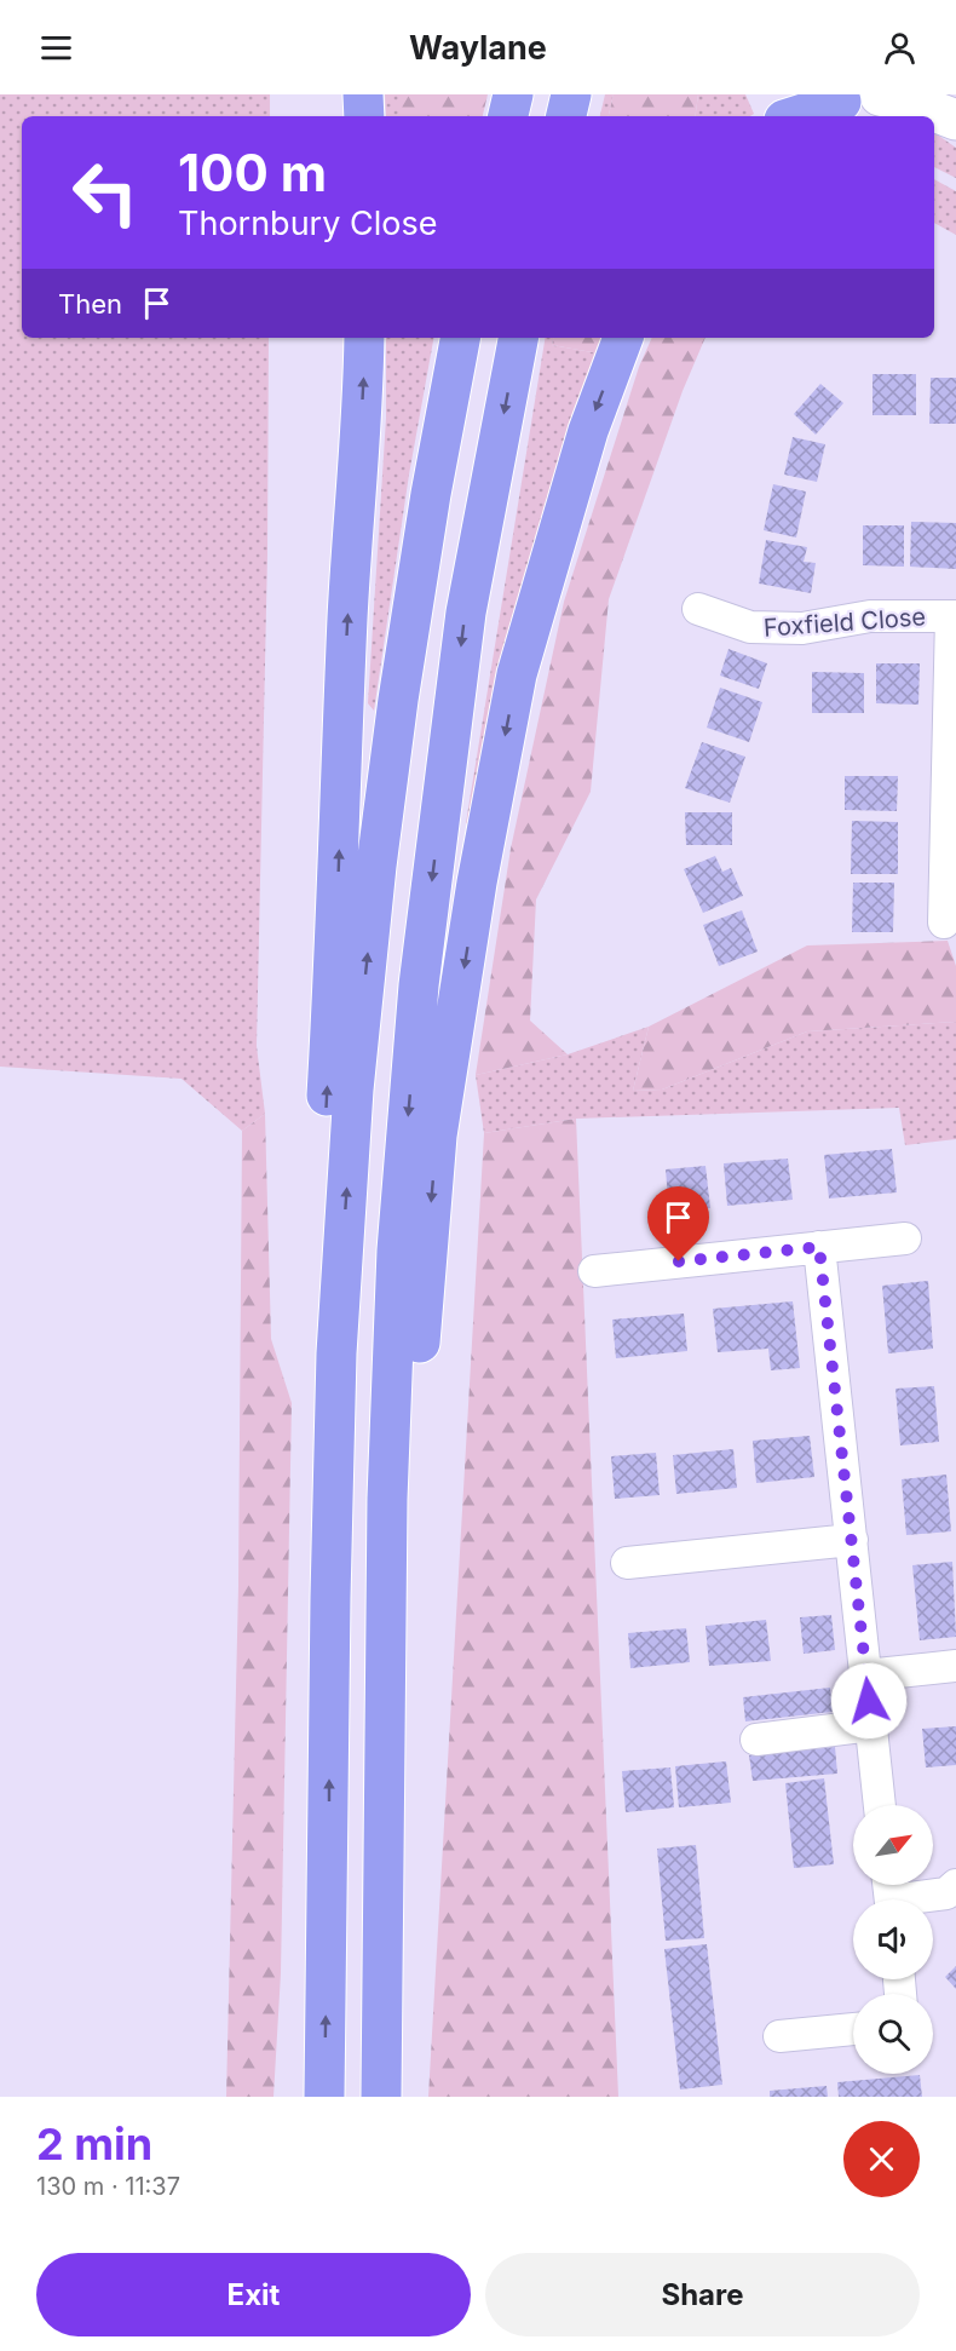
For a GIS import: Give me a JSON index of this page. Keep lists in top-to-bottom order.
{
  "streets": {
    "street": ["Foxfield Close"]
  },
  "north": "top right",
  "page": {
    "header": "Waylane",
    "turn": ["100 m", "Thornbury Close"],
    "then": "Then",
    "heading": ["2 min", "130 m · 11:37"],
    "buttons": ["Exit", "Share"]
  }
}
